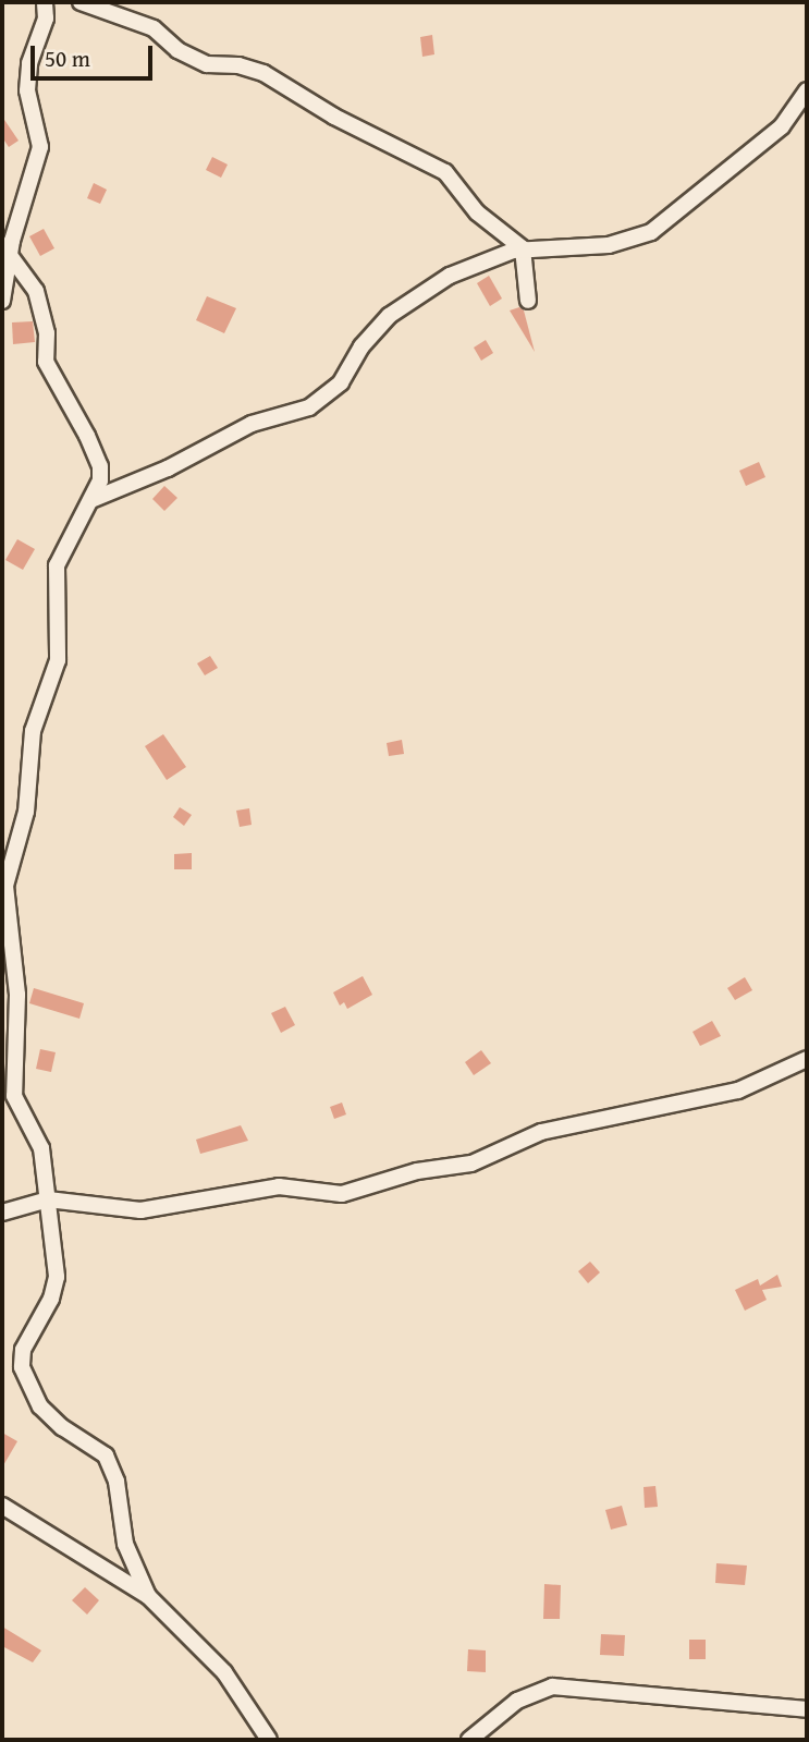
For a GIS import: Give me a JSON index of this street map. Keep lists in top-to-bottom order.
{
  "scale_bar": "50 m"
}
